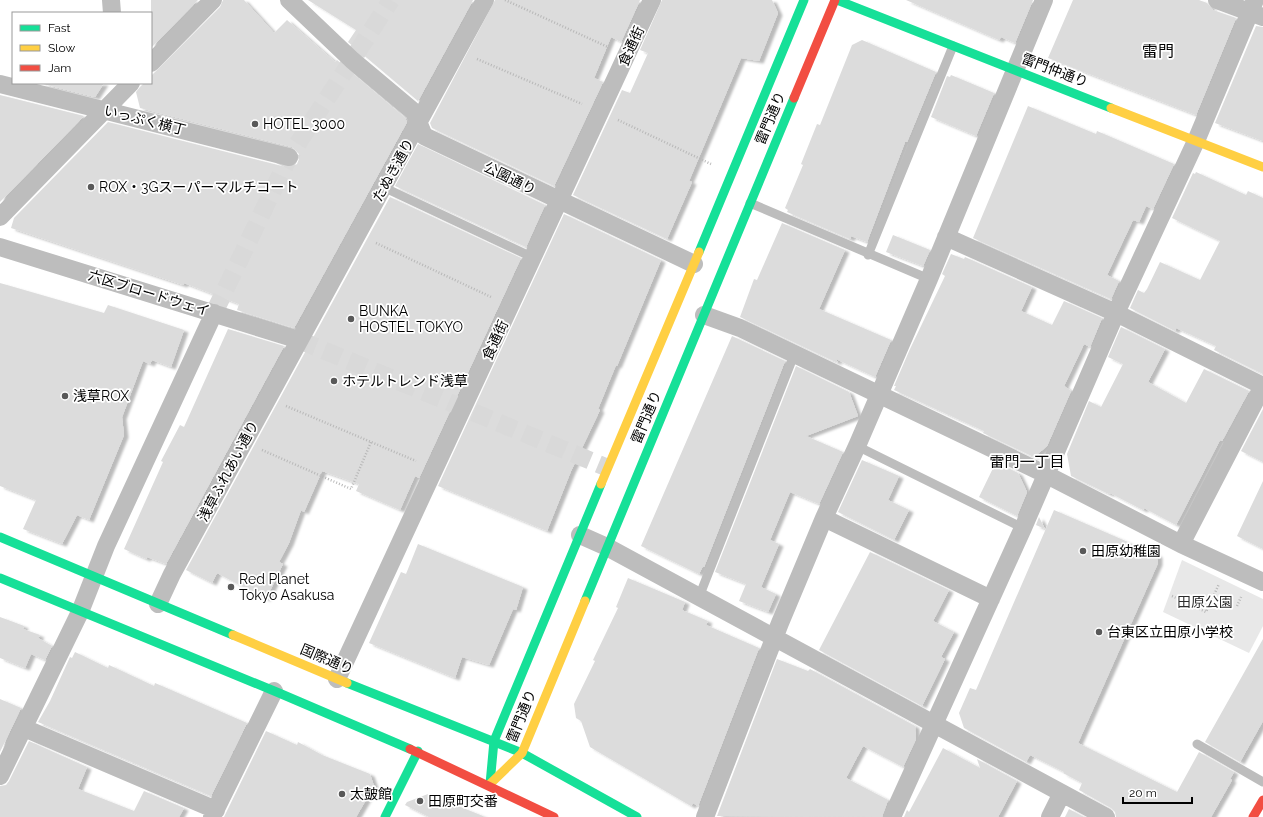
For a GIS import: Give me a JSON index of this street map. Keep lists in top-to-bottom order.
{
  "streets": {
    "street": [
      "食通街",
      "雷門仲通り",
      "雷門通り",
      "いっぷく横丁",
      "たぬき通り",
      "公園通り",
      "六区ブロードウェイ",
      "浅草ふれあい通り",
      "国際通り"
    ]
  },
  "crossings": [
    ["食通街", "公園通り"],
    ["食通街", "国際通り"],
    ["雷門仲通り", "雷門通り"],
    ["雷門通り", "公園通り"],
    ["雷門通り", "国際通り"],
    ["たぬき通り", "公園通り"],
    ["たぬき通り", "六区ブロードウェイ"],
    ["たぬき通り", "浅草ふれあい通り"],
    ["六区ブロードウェイ", "浅草ふれあい通り"],
    ["浅草ふれあい通り", "国際通り"]
  ],
  "districts": ["雷門", "雷門一丁目"],
  "parks": ["田原公園"],
  "places": [
    "HOTEL 3000",
    "ROX・3Gスーパーマルチコート",
    "BUNKA HOSTEL TOKYO",
    "ホテルトレンド浅草",
    "浅草ROX",
    "田原幼稚園",
    "Red Planet Tokyo Asakusa",
    "台東区立田原小学校",
    "太皷館",
    "田原町交番"
  ],
  "legend": ["Fast", "Slow", "Jam"],
  "scale_bar": "20 m"
}
